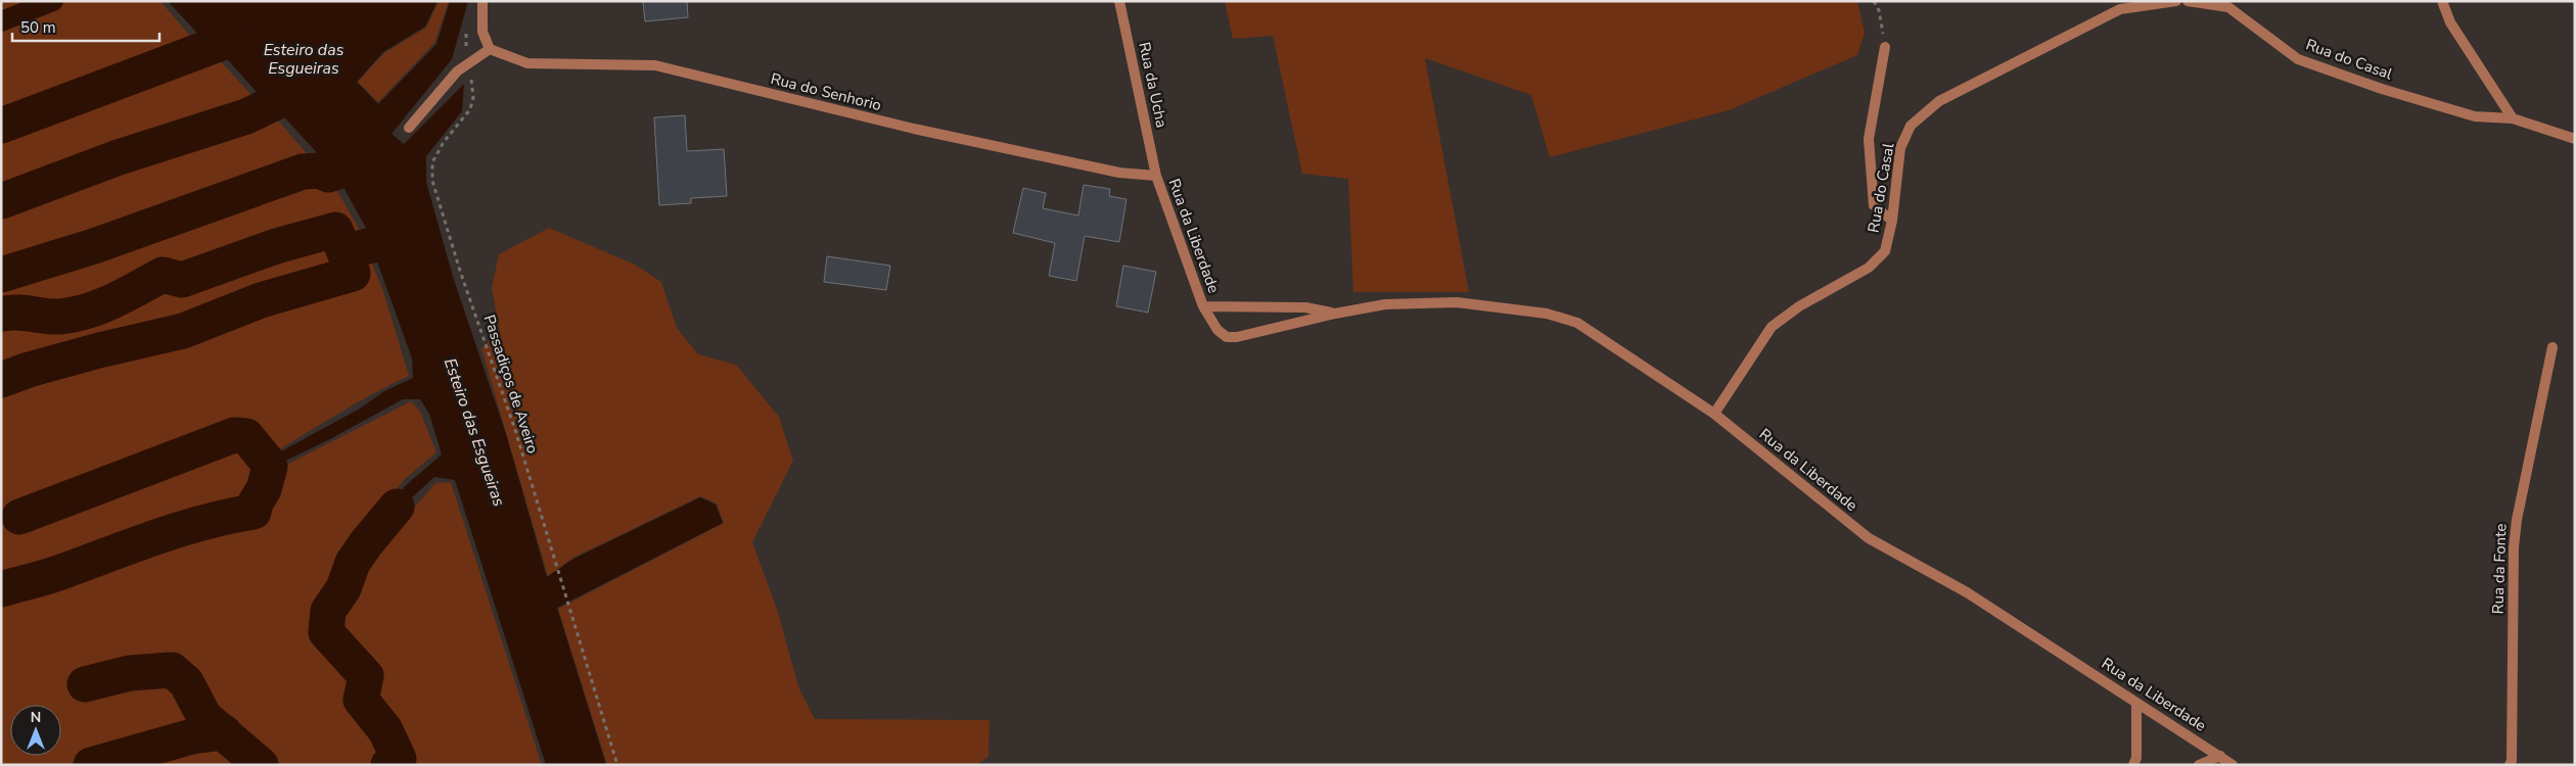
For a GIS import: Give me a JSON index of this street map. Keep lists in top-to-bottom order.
{
  "streets": {
    "street": [
      "Rua do Casal",
      "Rua da Ucha",
      "Rua do Senhorio",
      "Rua da Liberdade",
      "Rua da Fonte"
    ],
    "path": ["Passadiços de Aveiro"]
  },
  "crossings": [
    ["Rua do Casal", "Rua da Liberdade"],
    ["Rua da Ucha", "Rua do Senhorio"],
    ["Rua da Ucha", "Rua da Liberdade"],
    ["Rua do Senhorio", "Rua da Liberdade"]
  ],
  "water": ["Esteiro das Esgueiras"],
  "scale_bar": "50 m",
  "north": "top"
}
